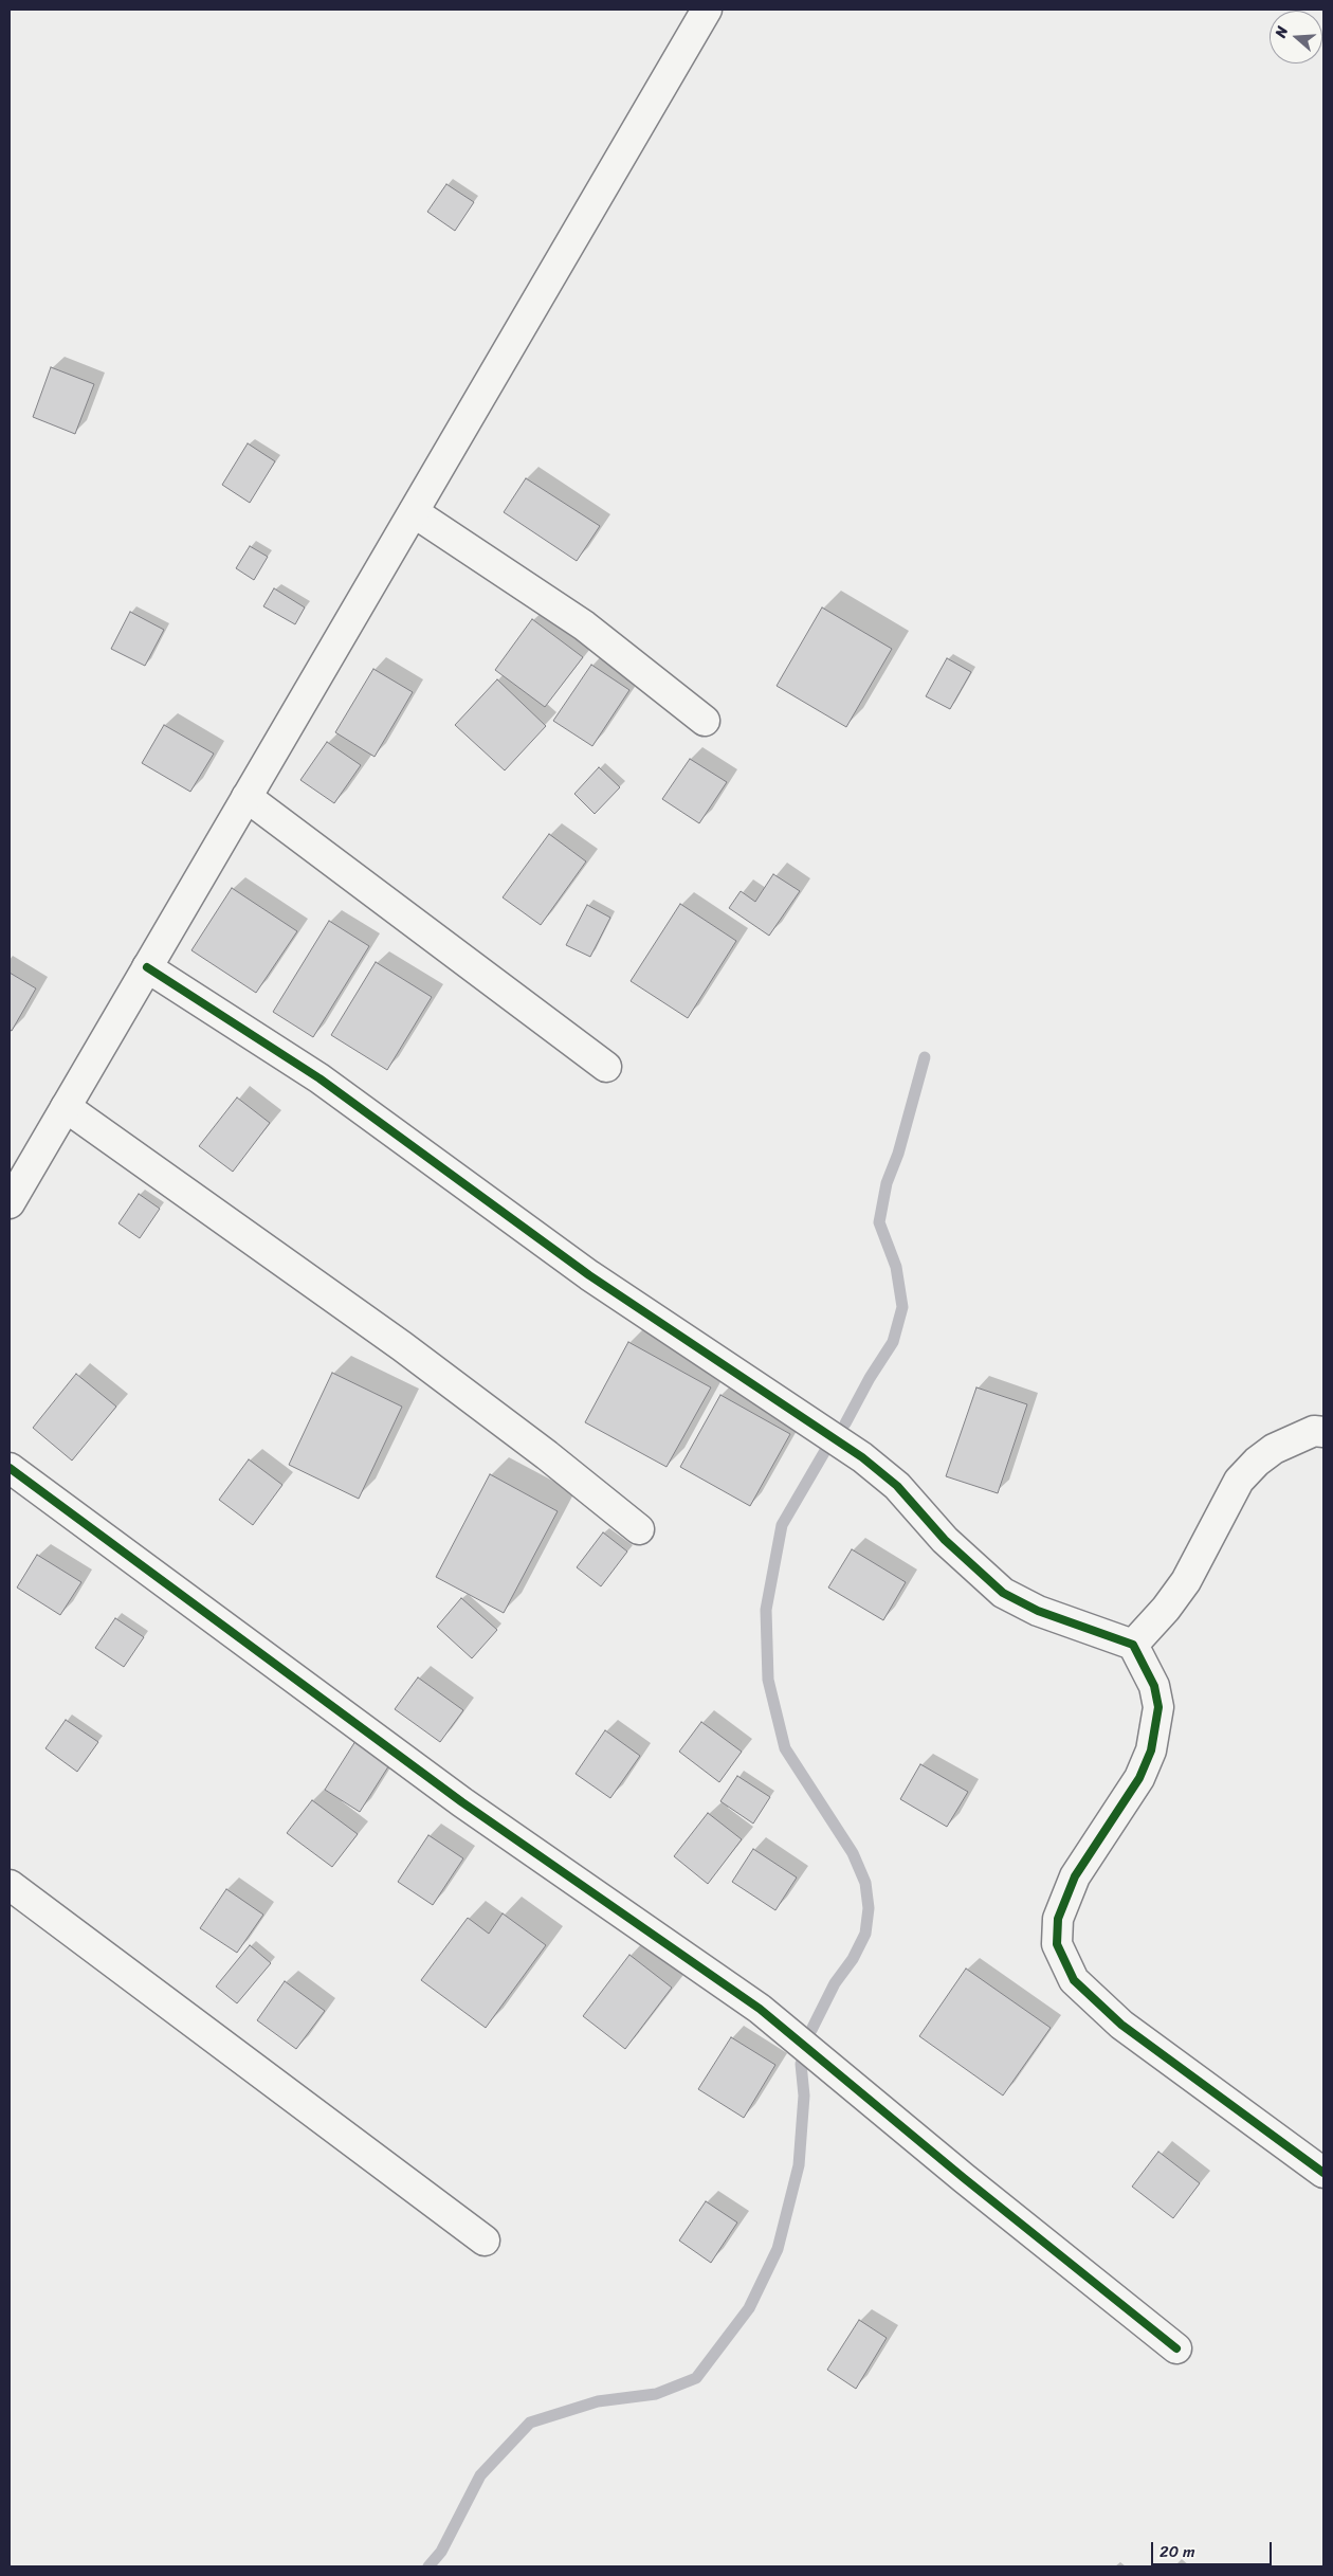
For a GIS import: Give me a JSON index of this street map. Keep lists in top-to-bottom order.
{
  "scale_bar": "20 m",
  "north": "left"
}
